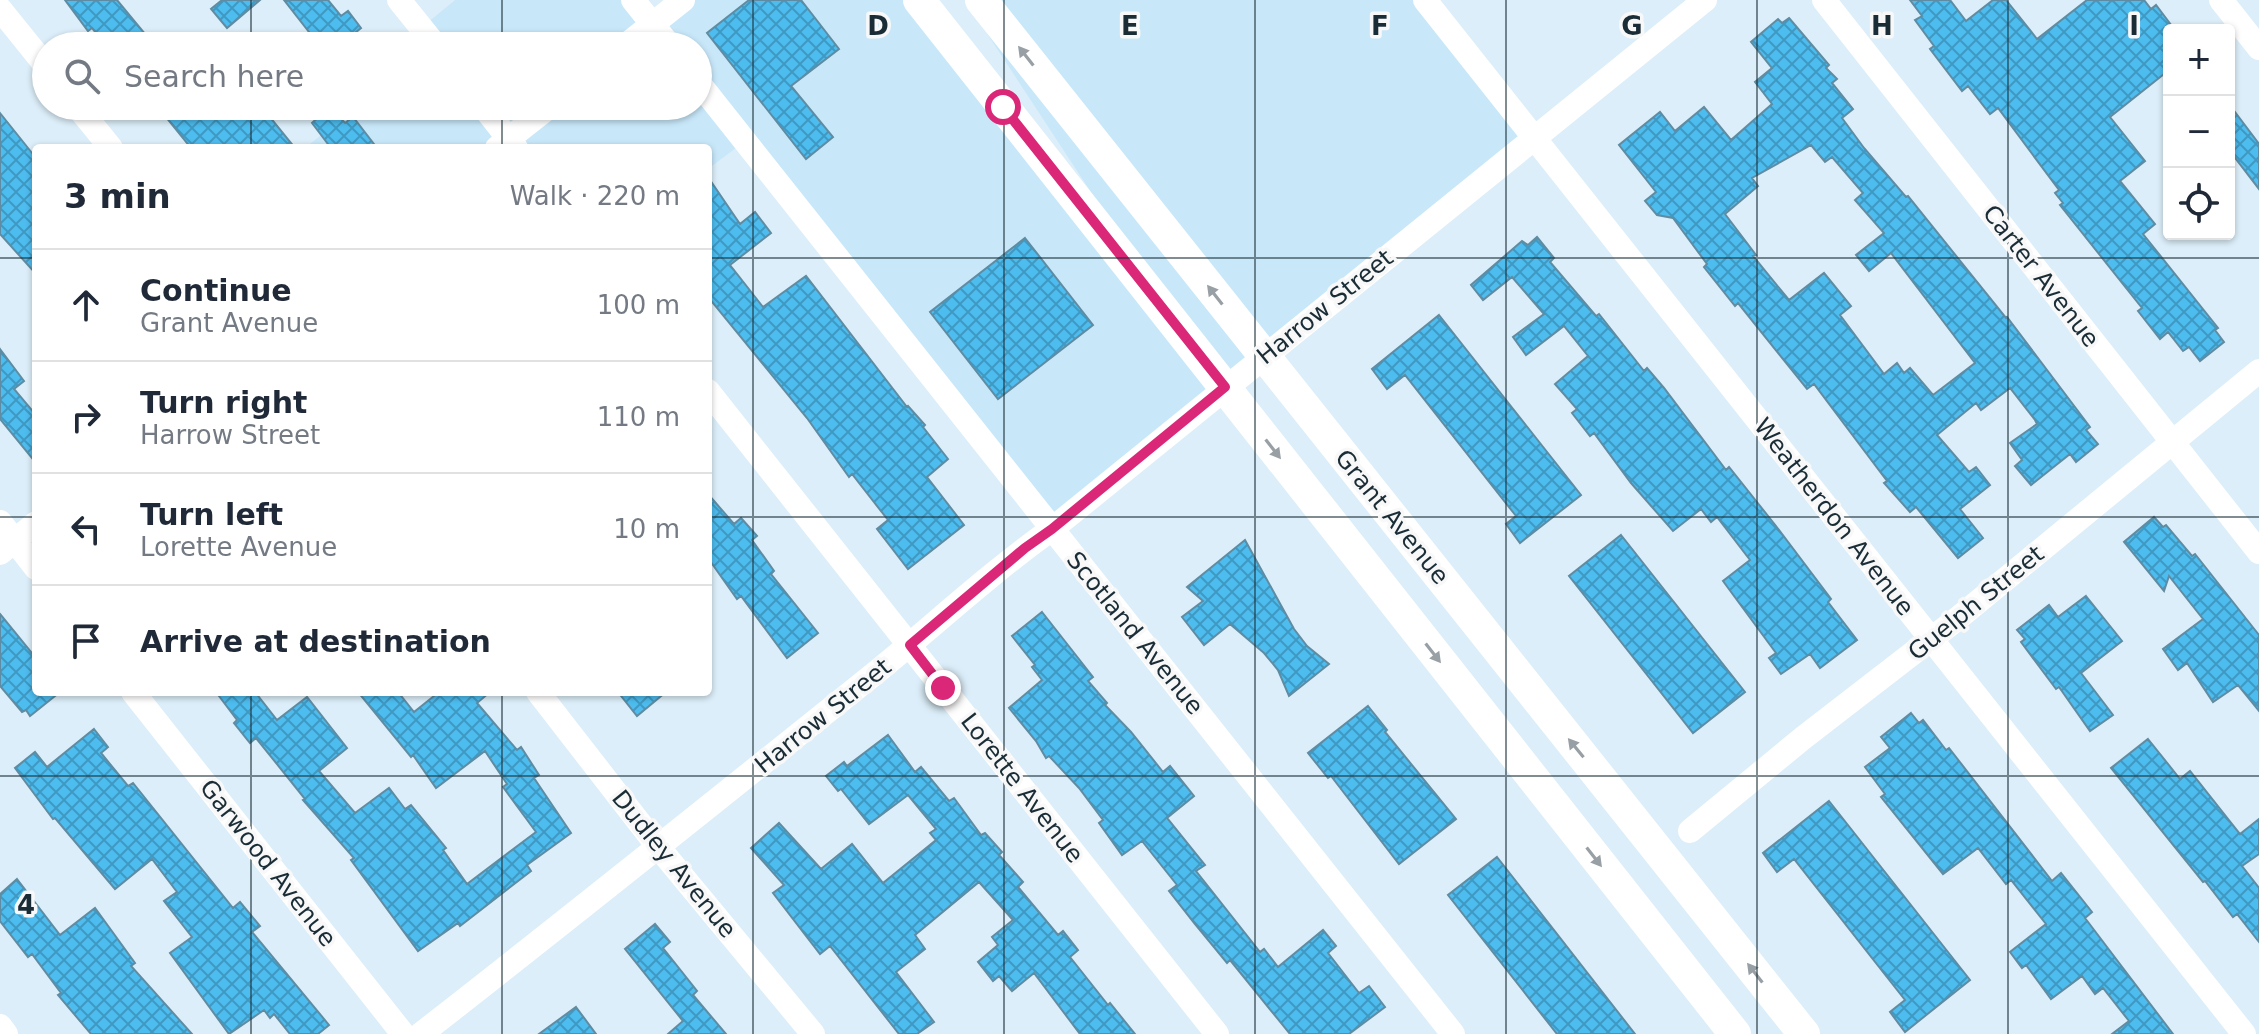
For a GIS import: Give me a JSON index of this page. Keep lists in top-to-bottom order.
{
  "streets": {
    "main road": ["Grant Avenue"],
    "street": [
      "Carter Avenue",
      "Harrow Street",
      "Weatherdon Avenue",
      "Guelph Street",
      "Scotland Avenue",
      "Lorette Avenue",
      "Garwood Avenue",
      "Dudley Avenue"
    ]
  },
  "crossings": [
    ["Carter Avenue", "Guelph Street"],
    ["Harrow Street", "Grant Avenue"],
    ["Harrow Street", "Weatherdon Avenue"],
    ["Harrow Street", "Scotland Avenue"],
    ["Harrow Street", "Lorette Avenue"],
    ["Harrow Street", "Dudley Avenue"],
    ["Weatherdon Avenue", "Guelph Street"]
  ],
  "page": {
    "map_buttons": ["+", "−"],
    "search": "Search here",
    "heading": ["3 min", "Walk · 220 m"],
    "list": [
      ["Continue", "Grant Avenue", "100 m"],
      ["Turn right", "Harrow Street", "110 m"],
      ["Turn left", "Lorette Avenue", "10 m"],
      "Arrive at destination"
    ]
  },
  "grid": {
    "columns": [
      "D",
      "E",
      "F",
      "G",
      "H",
      "I"
    ],
    "rows": ["4"]
  }
}
